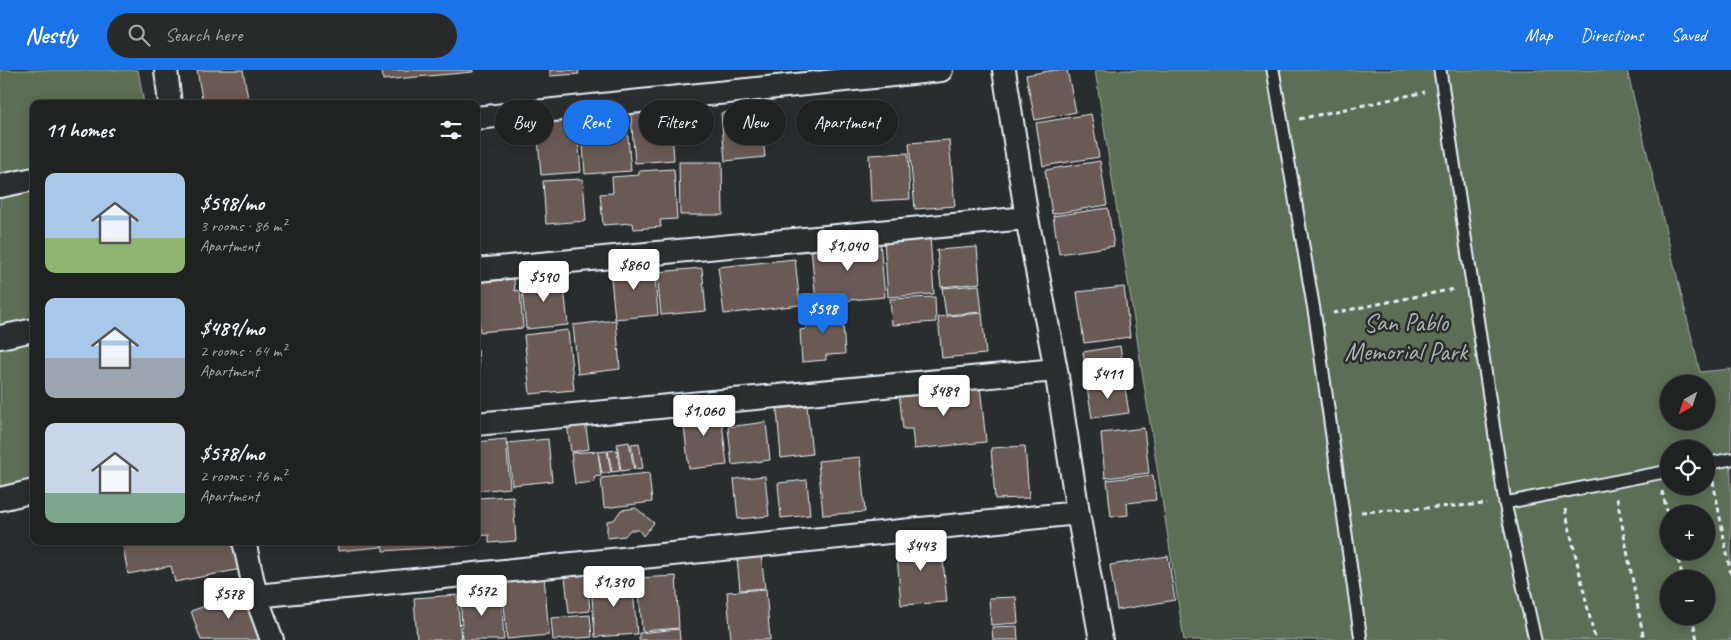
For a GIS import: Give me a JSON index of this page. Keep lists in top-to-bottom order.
{
  "parks": ["San Pablo Memorial Park"],
  "north": "bottom left",
  "page": {
    "header": "Nestly",
    "search": "Search here",
    "nav": ["Map", "Directions", "Saved"],
    "chip": [
      "Buy",
      "Rent",
      "Filters",
      "New",
      "Apartment"
    ],
    "heading": "11 homes",
    "list": [
      {
        "name": "$598/mo",
        "note": "3 rooms · 86 m² · Apartment"
      },
      {
        "name": "$489/mo",
        "note": "2 rooms · 64 m² · Apartment"
      },
      {
        "name": "$578/mo",
        "note": "2 rooms · 76 m² · Apartment"
      }
    ],
    "price": [
      "$1,040",
      "$860",
      "$590",
      "$598",
      "$411",
      "$489",
      "$1,060",
      "$443",
      "$1,390",
      "$572",
      "$578"
    ],
    "map_buttons": ["+", "−"]
  }
}
